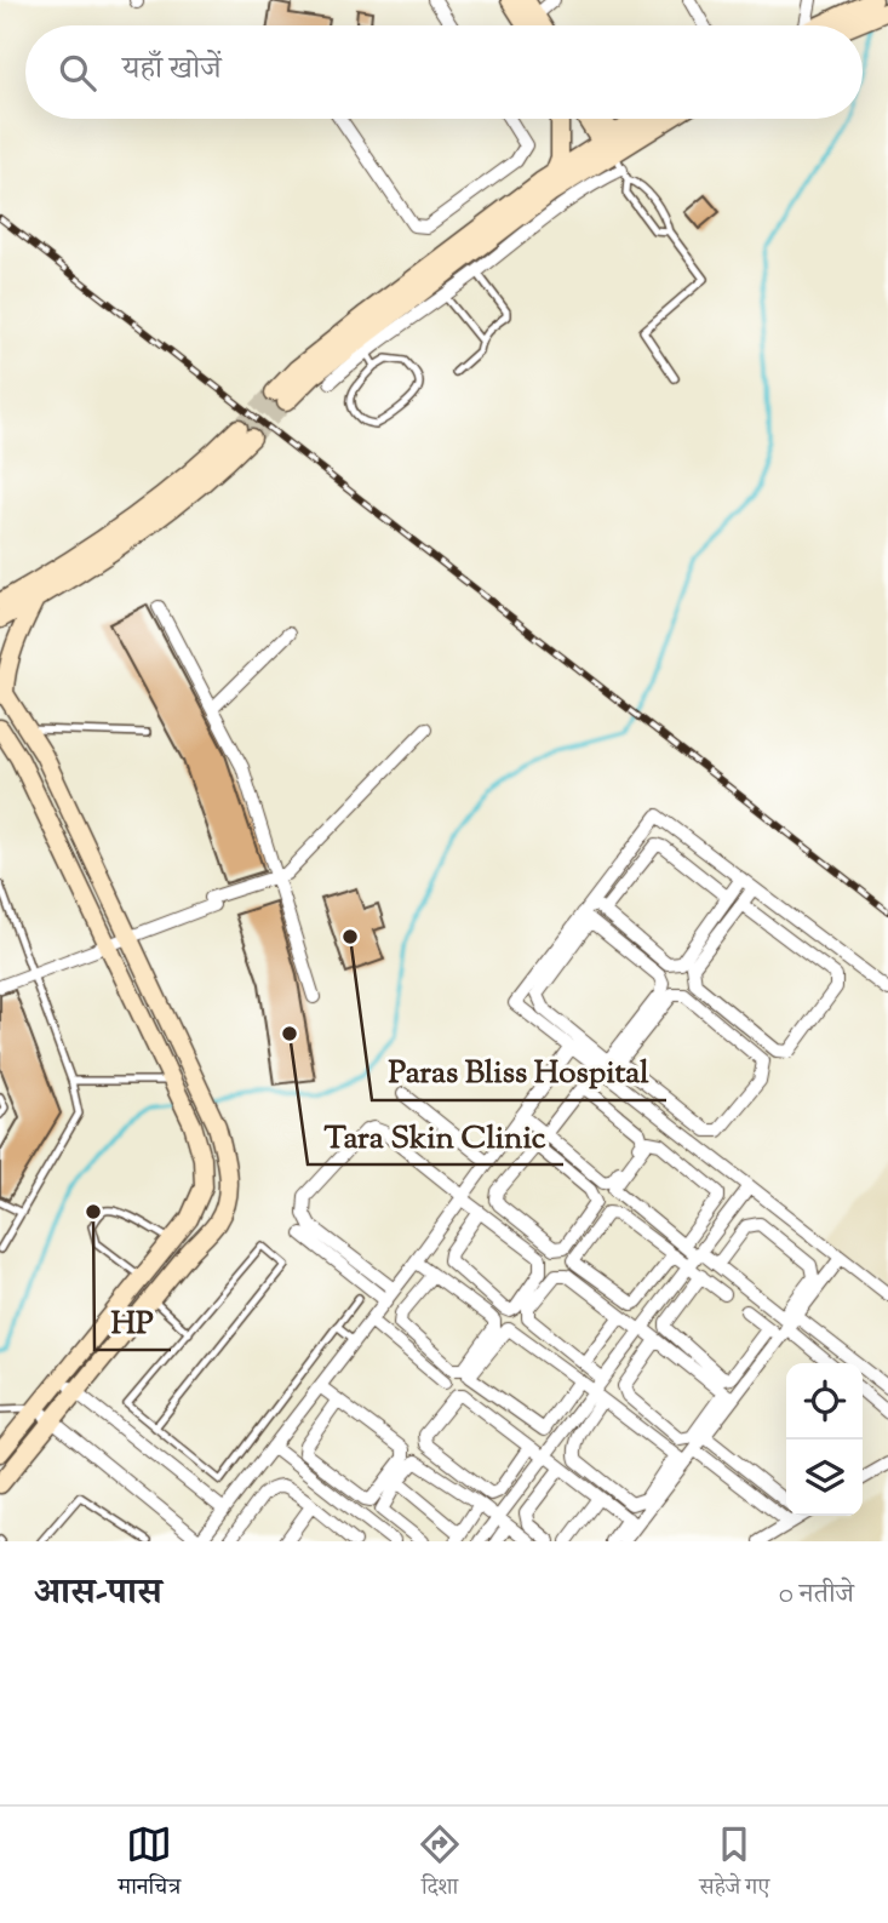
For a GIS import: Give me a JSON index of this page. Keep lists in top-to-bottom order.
{
  "places": ["Paras Bliss Hospital", "Tara Skin Clinic", "HP"],
  "page": {
    "search": "यहाँ खोजें",
    "heading": ["आस-पास", "0 नतीजे"],
    "nav": ["मानचित्र", "दिशा", "सहेजे गए"]
  }
}
